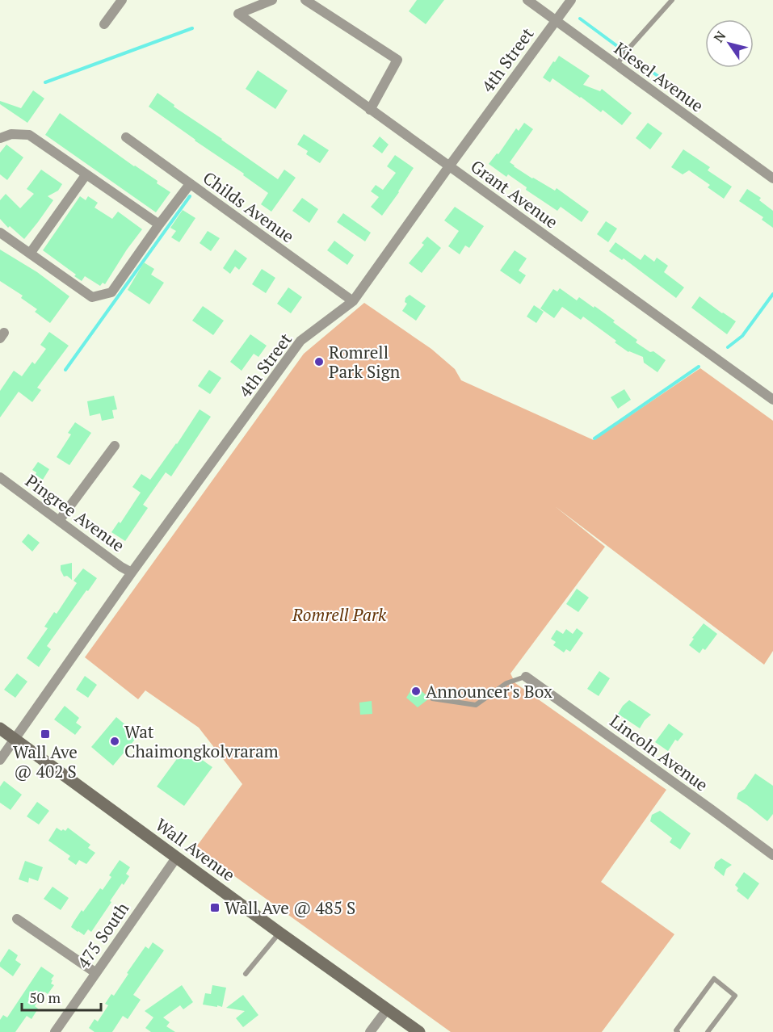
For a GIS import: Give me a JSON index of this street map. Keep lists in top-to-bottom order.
{
  "streets": {
    "main road": ["Wall Avenue"],
    "street": [
      "4th Street",
      "Kiesel Avenue",
      "Grant Avenue",
      "Childs Avenue",
      "Pingree Avenue",
      "Lincoln Avenue",
      "475 South"
    ]
  },
  "crossings": [
    ["4th Street", "Kiesel Avenue"],
    ["4th Street", "Grant Avenue"],
    ["4th Street", "Childs Avenue"],
    ["4th Street", "Pingree Avenue"],
    ["4th Street", "Wall Avenue"],
    ["Wall Avenue", "475 South"]
  ],
  "parks": ["Romrell Park"],
  "places": {
    "other": ["Romrell Park Sign", "Announcer's Box", "Wat Chaimongkolvraram"],
    "transit": ["Wall Ave @ 402 S", "Wall Ave @ 485 S"]
  },
  "scale_bar": "50 m",
  "north": "top left"
}
